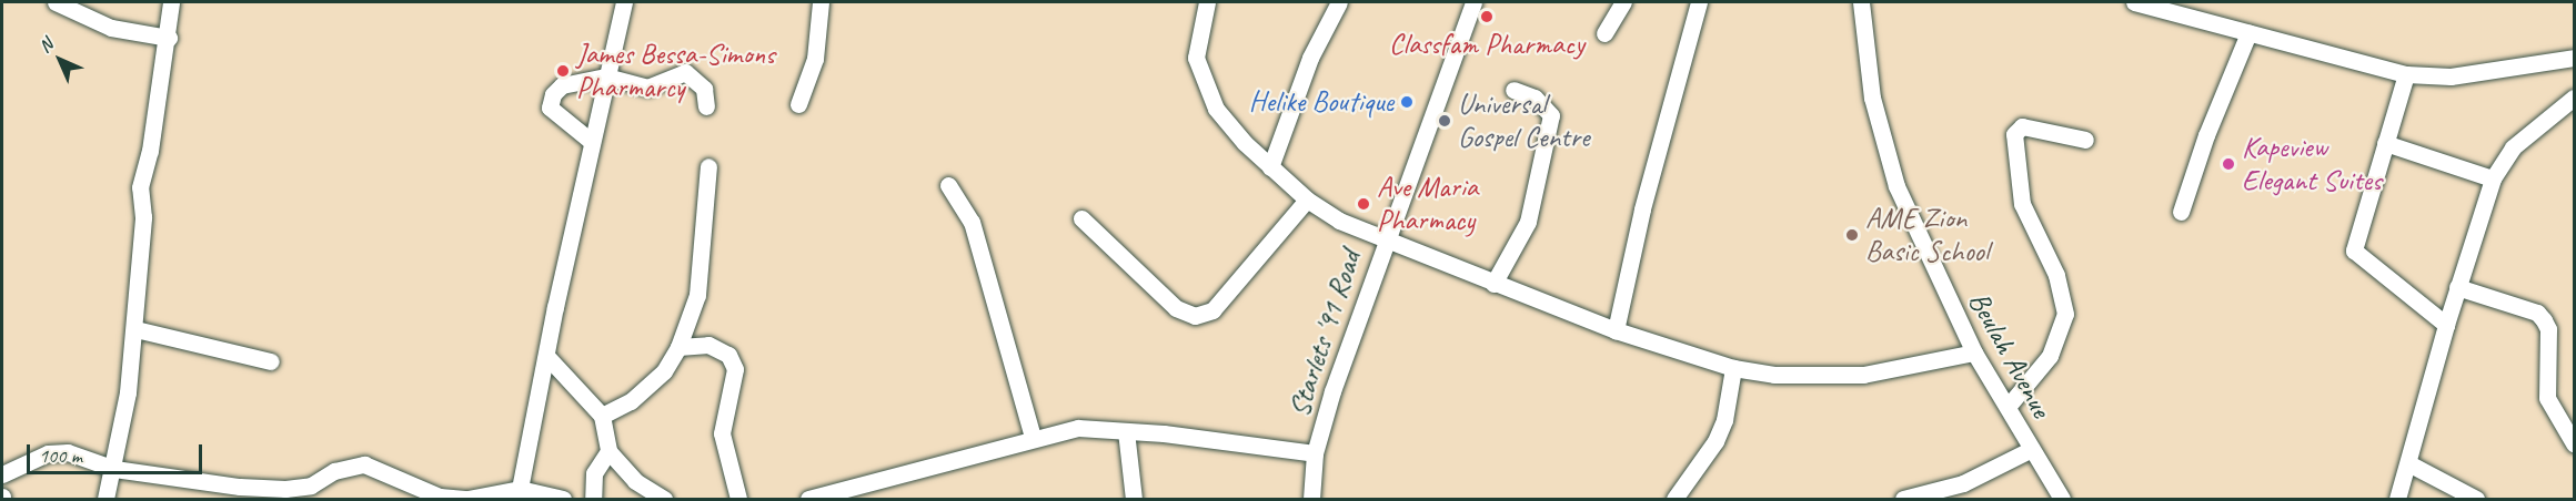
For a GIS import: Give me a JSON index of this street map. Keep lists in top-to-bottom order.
{
  "streets": {
    "street": ["Starlets '91 Road", "Beulah Avenue"]
  },
  "places": [
    "Classfam Pharmacy",
    "James Bessa-Simons Pharmarcy",
    "Helike Boutique",
    "Universal Gospel Centre",
    "Kapeview Elegant Suites",
    "Ave Maria Pharmacy",
    "AME Zion Basic School"
  ],
  "scale_bar": "100 m",
  "north": "top left"
}
